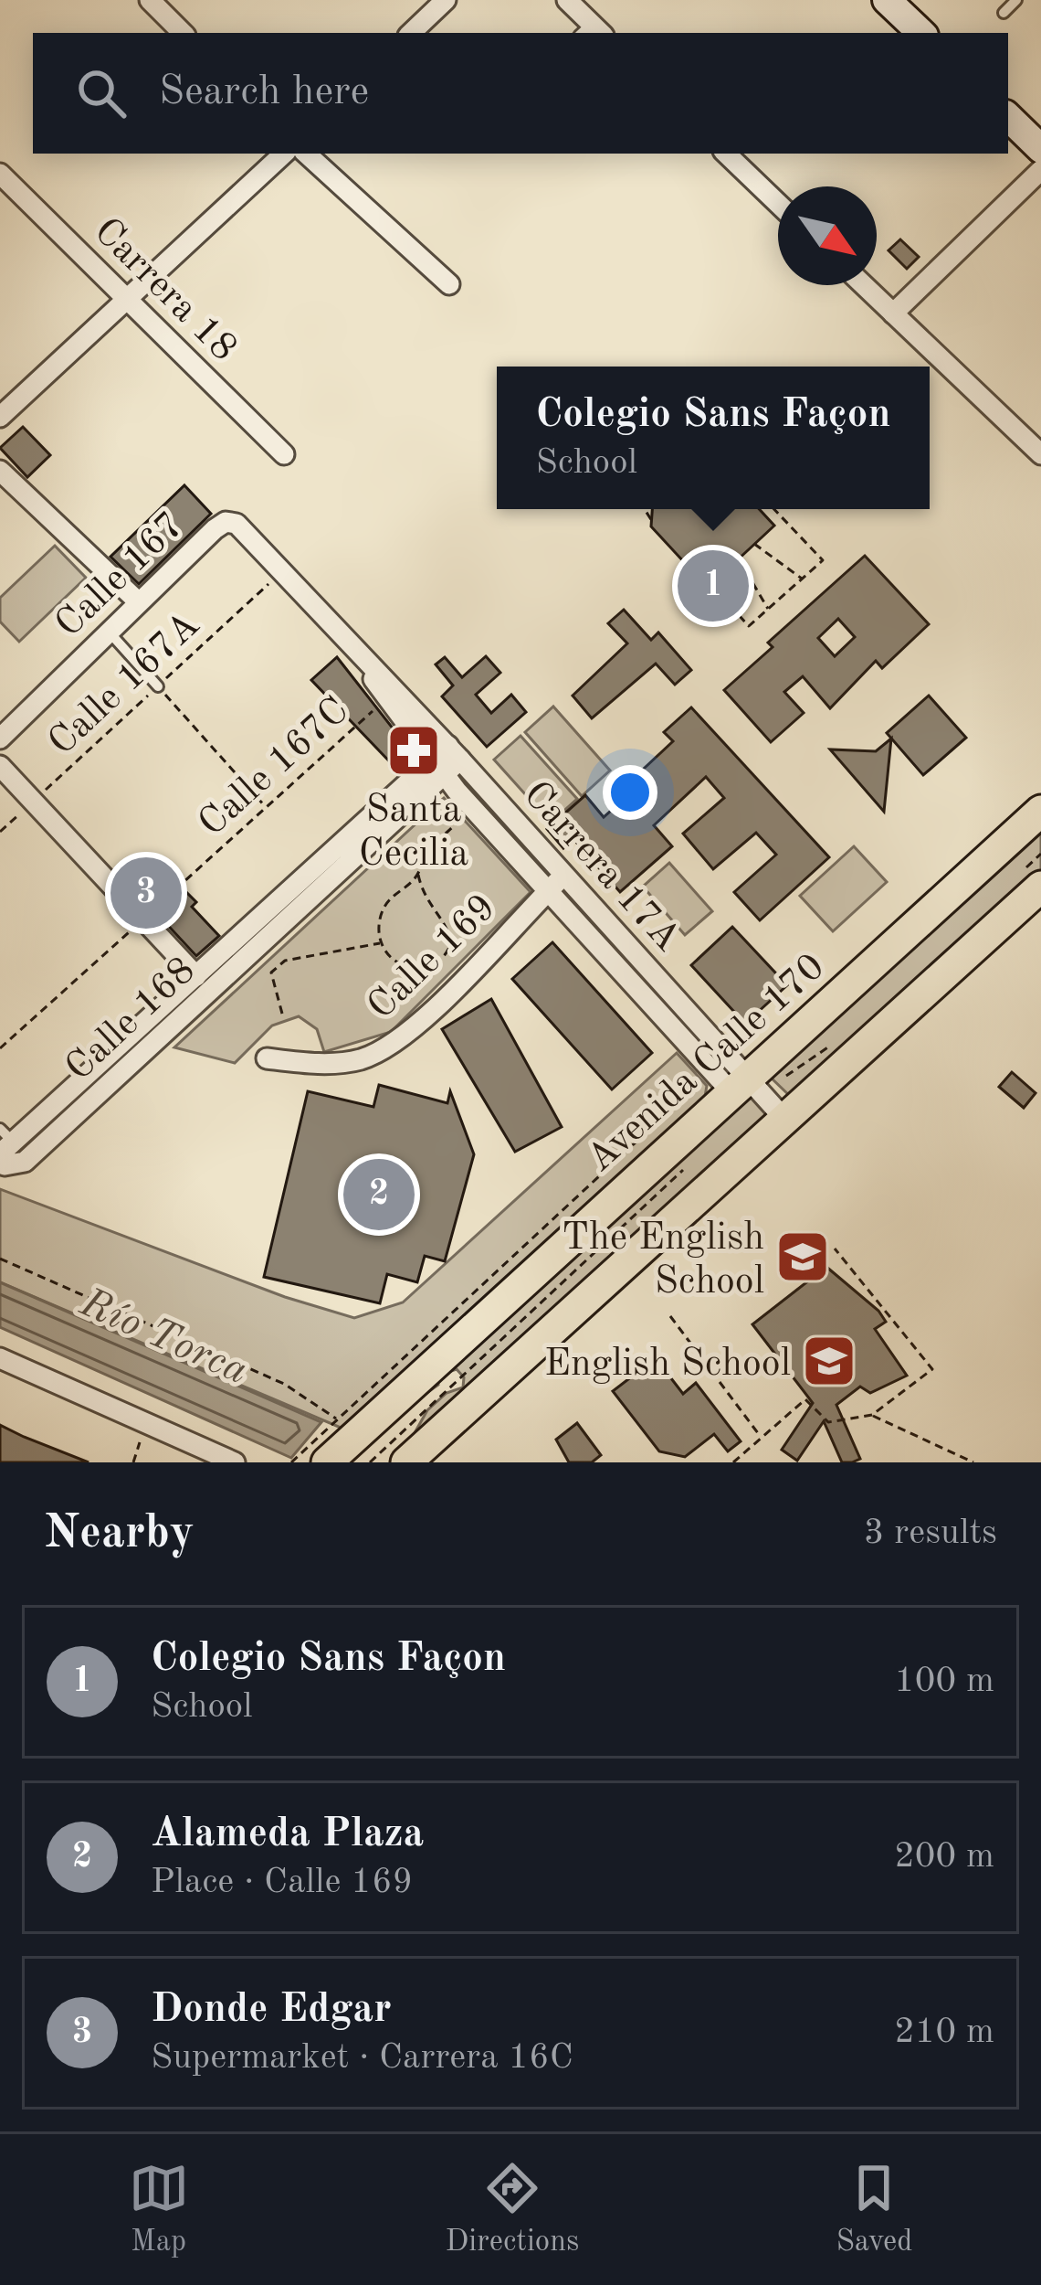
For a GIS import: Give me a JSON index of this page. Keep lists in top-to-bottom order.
{
  "streets": {
    "main road": ["Avenida Calle 170"],
    "street": [
      "Carrera 18",
      "Calle 167",
      "Carrera 17A",
      "Calle 169",
      "Calle 168"
    ],
    "path": ["Calle 167A", "Calle 167C"]
  },
  "crossings": [
    ["Calle 167", "Carrera 17A"],
    ["Calle 167A", "Carrera 17A"],
    ["Calle 167C", "Carrera 17A"],
    ["Carrera 17A", "Calle 169"],
    ["Carrera 17A", "Calle 168"],
    ["Carrera 17A", "Avenida Calle 170"]
  ],
  "water": ["Río Torca"],
  "places": {
    "pharmacy": ["Santa Cecilia"],
    "school or university": ["The English School", "English School"]
  },
  "north": "bottom right",
  "page": {
    "search": "Search here",
    "popup": ["Colegio Sans Façon", "School"],
    "pins": ["1", "3", "2"],
    "heading": ["Nearby", "3 results"],
    "list": [
      {
        "mark": "1",
        "name": "Colegio Sans Façon",
        "note": "School",
        "value": "100 m"
      },
      {
        "mark": "2",
        "name": "Alameda Plaza",
        "note": "Place · Calle 169",
        "value": "200 m"
      },
      {
        "mark": "3",
        "name": "Donde Edgar",
        "note": "Supermarket · Carrera 16C",
        "value": "210 m"
      }
    ],
    "nav": ["Map", "Directions", "Saved"]
  }
}
